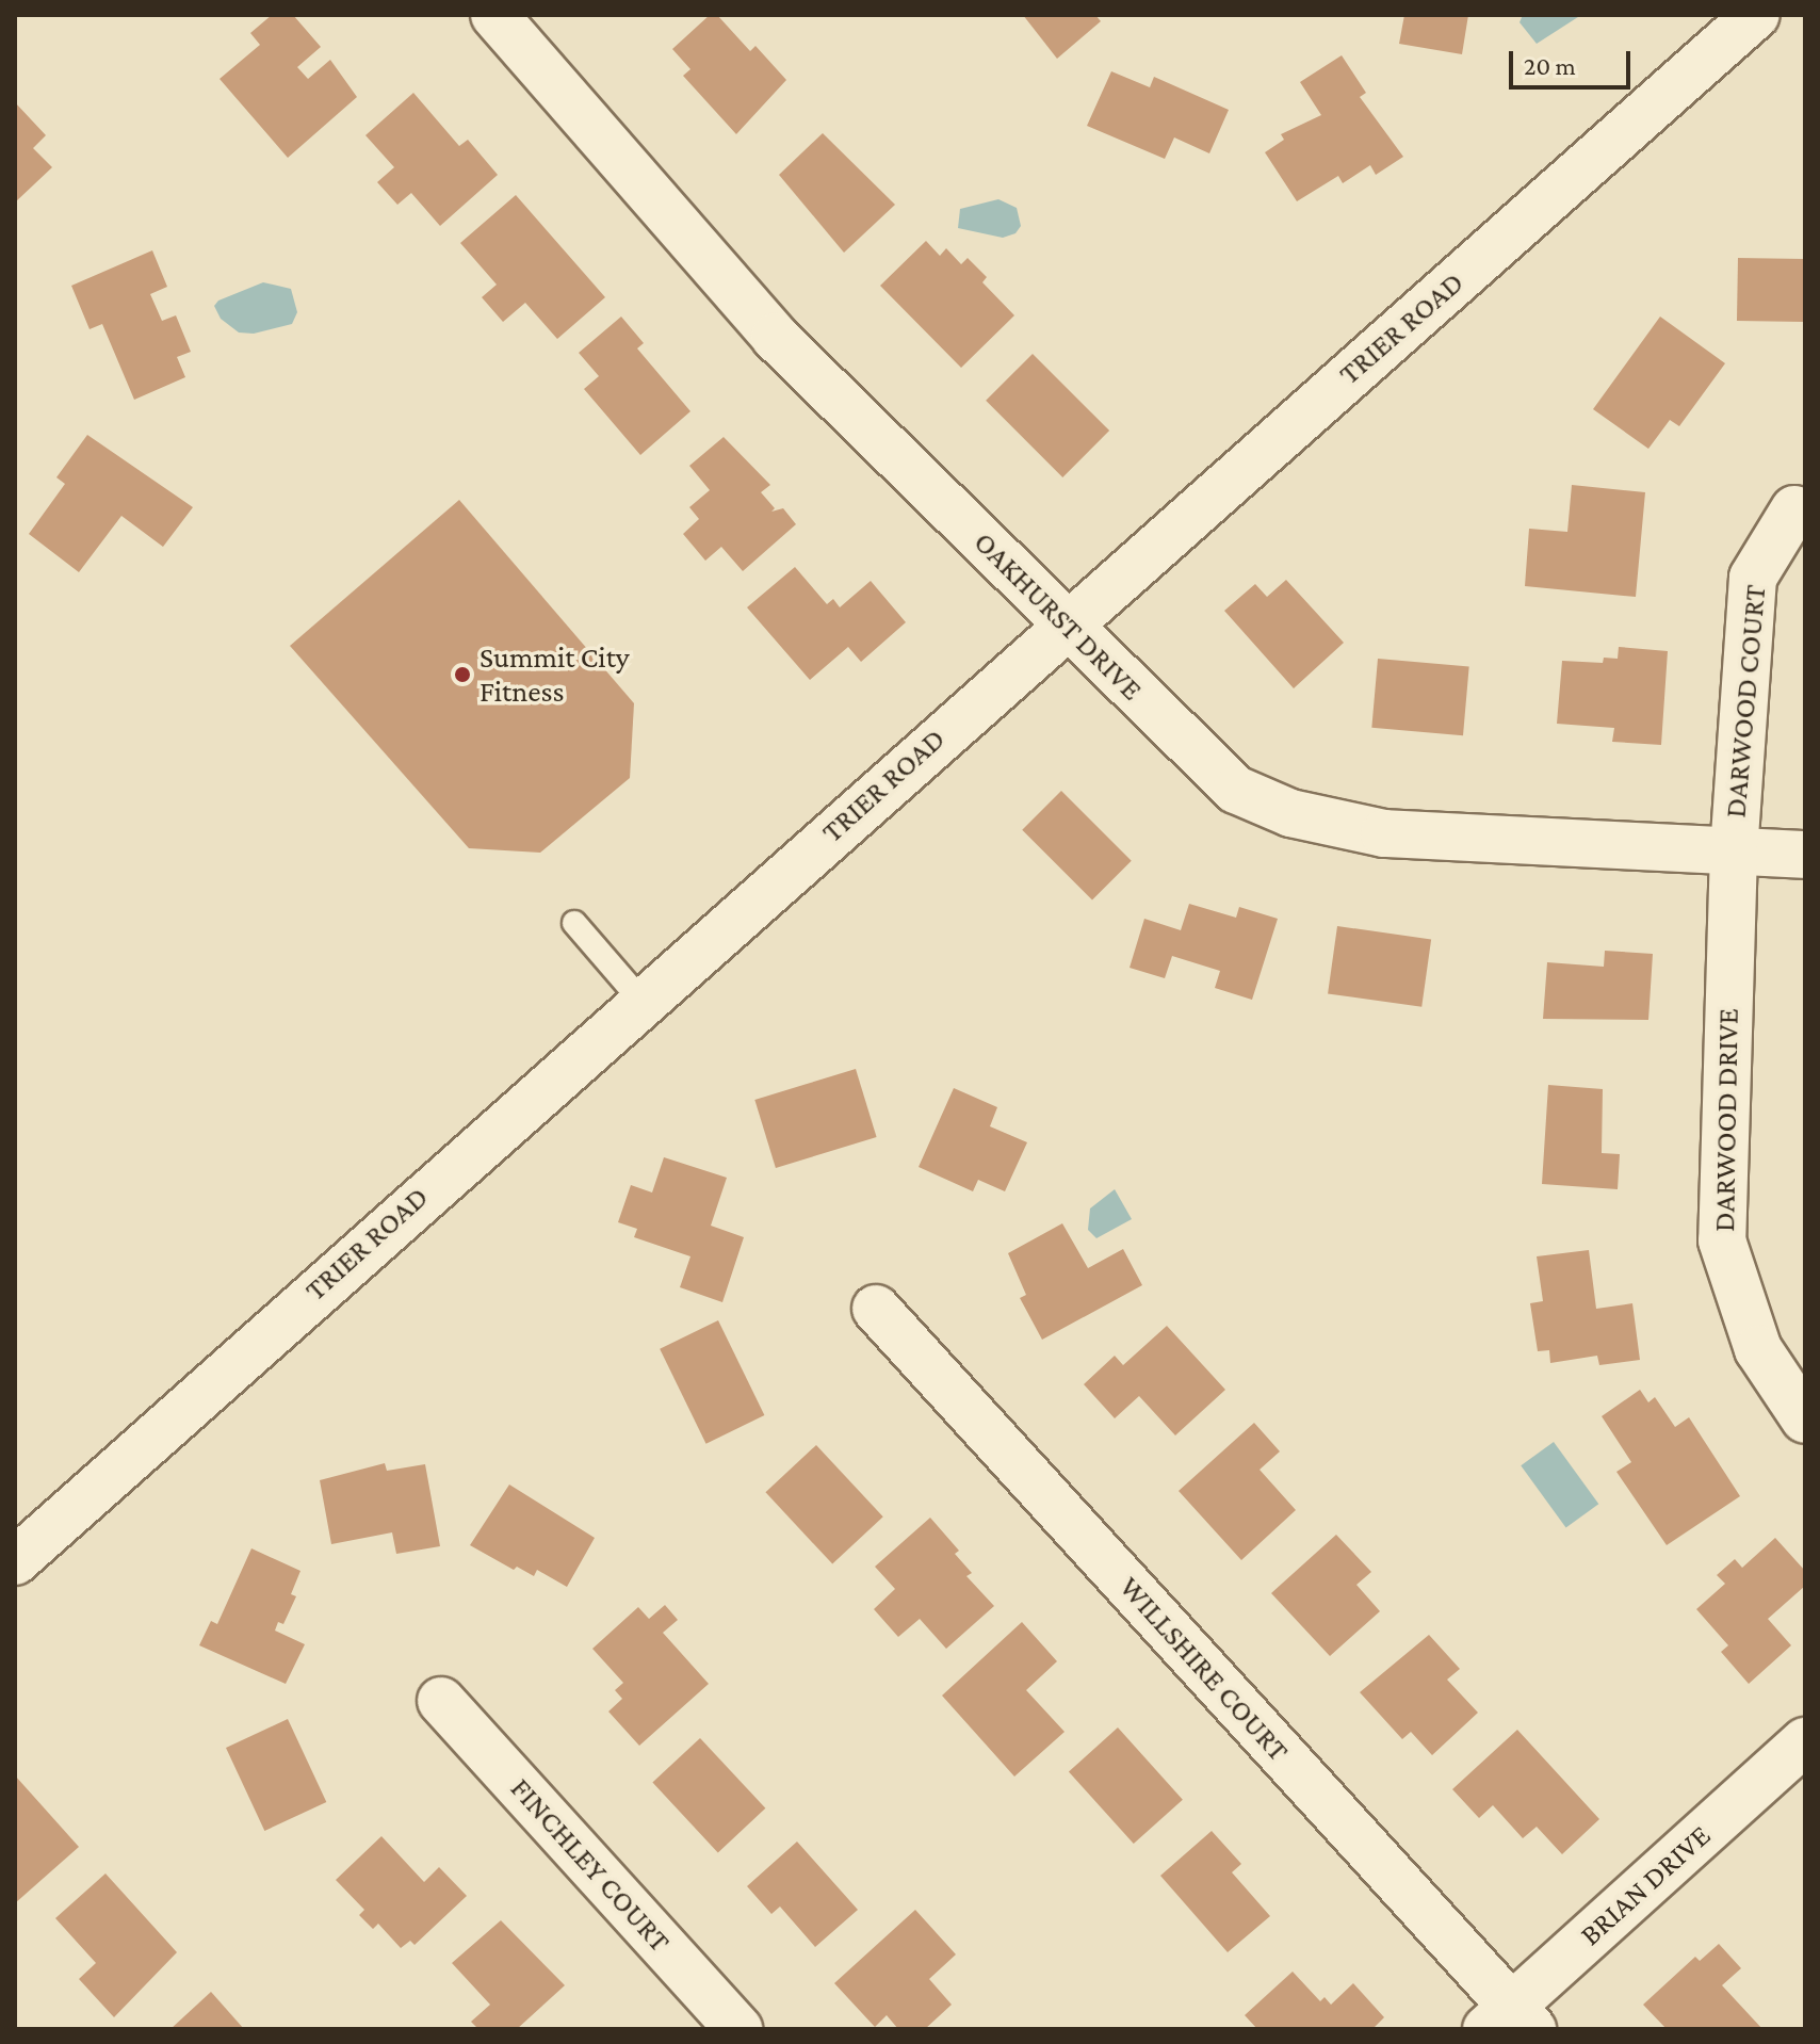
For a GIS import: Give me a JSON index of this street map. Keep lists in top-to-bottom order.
{
  "streets": {
    "street": [
      "TRIER ROAD",
      "OAKHURST DRIVE",
      "DARWOOD COURT",
      "DARWOOD DRIVE",
      "WILLSHIRE COURT",
      "FINCHLEY COURT",
      "BRIAN DRIVE"
    ]
  },
  "crossings": [
    ["TRIER ROAD", "OAKHURST DRIVE"],
    ["OAKHURST DRIVE", "DARWOOD COURT"],
    ["OAKHURST DRIVE", "DARWOOD DRIVE"],
    ["DARWOOD COURT", "DARWOOD DRIVE"],
    ["WILLSHIRE COURT", "BRIAN DRIVE"]
  ],
  "places": ["Summit City Fitness"],
  "scale_bar": "20 m"
}
